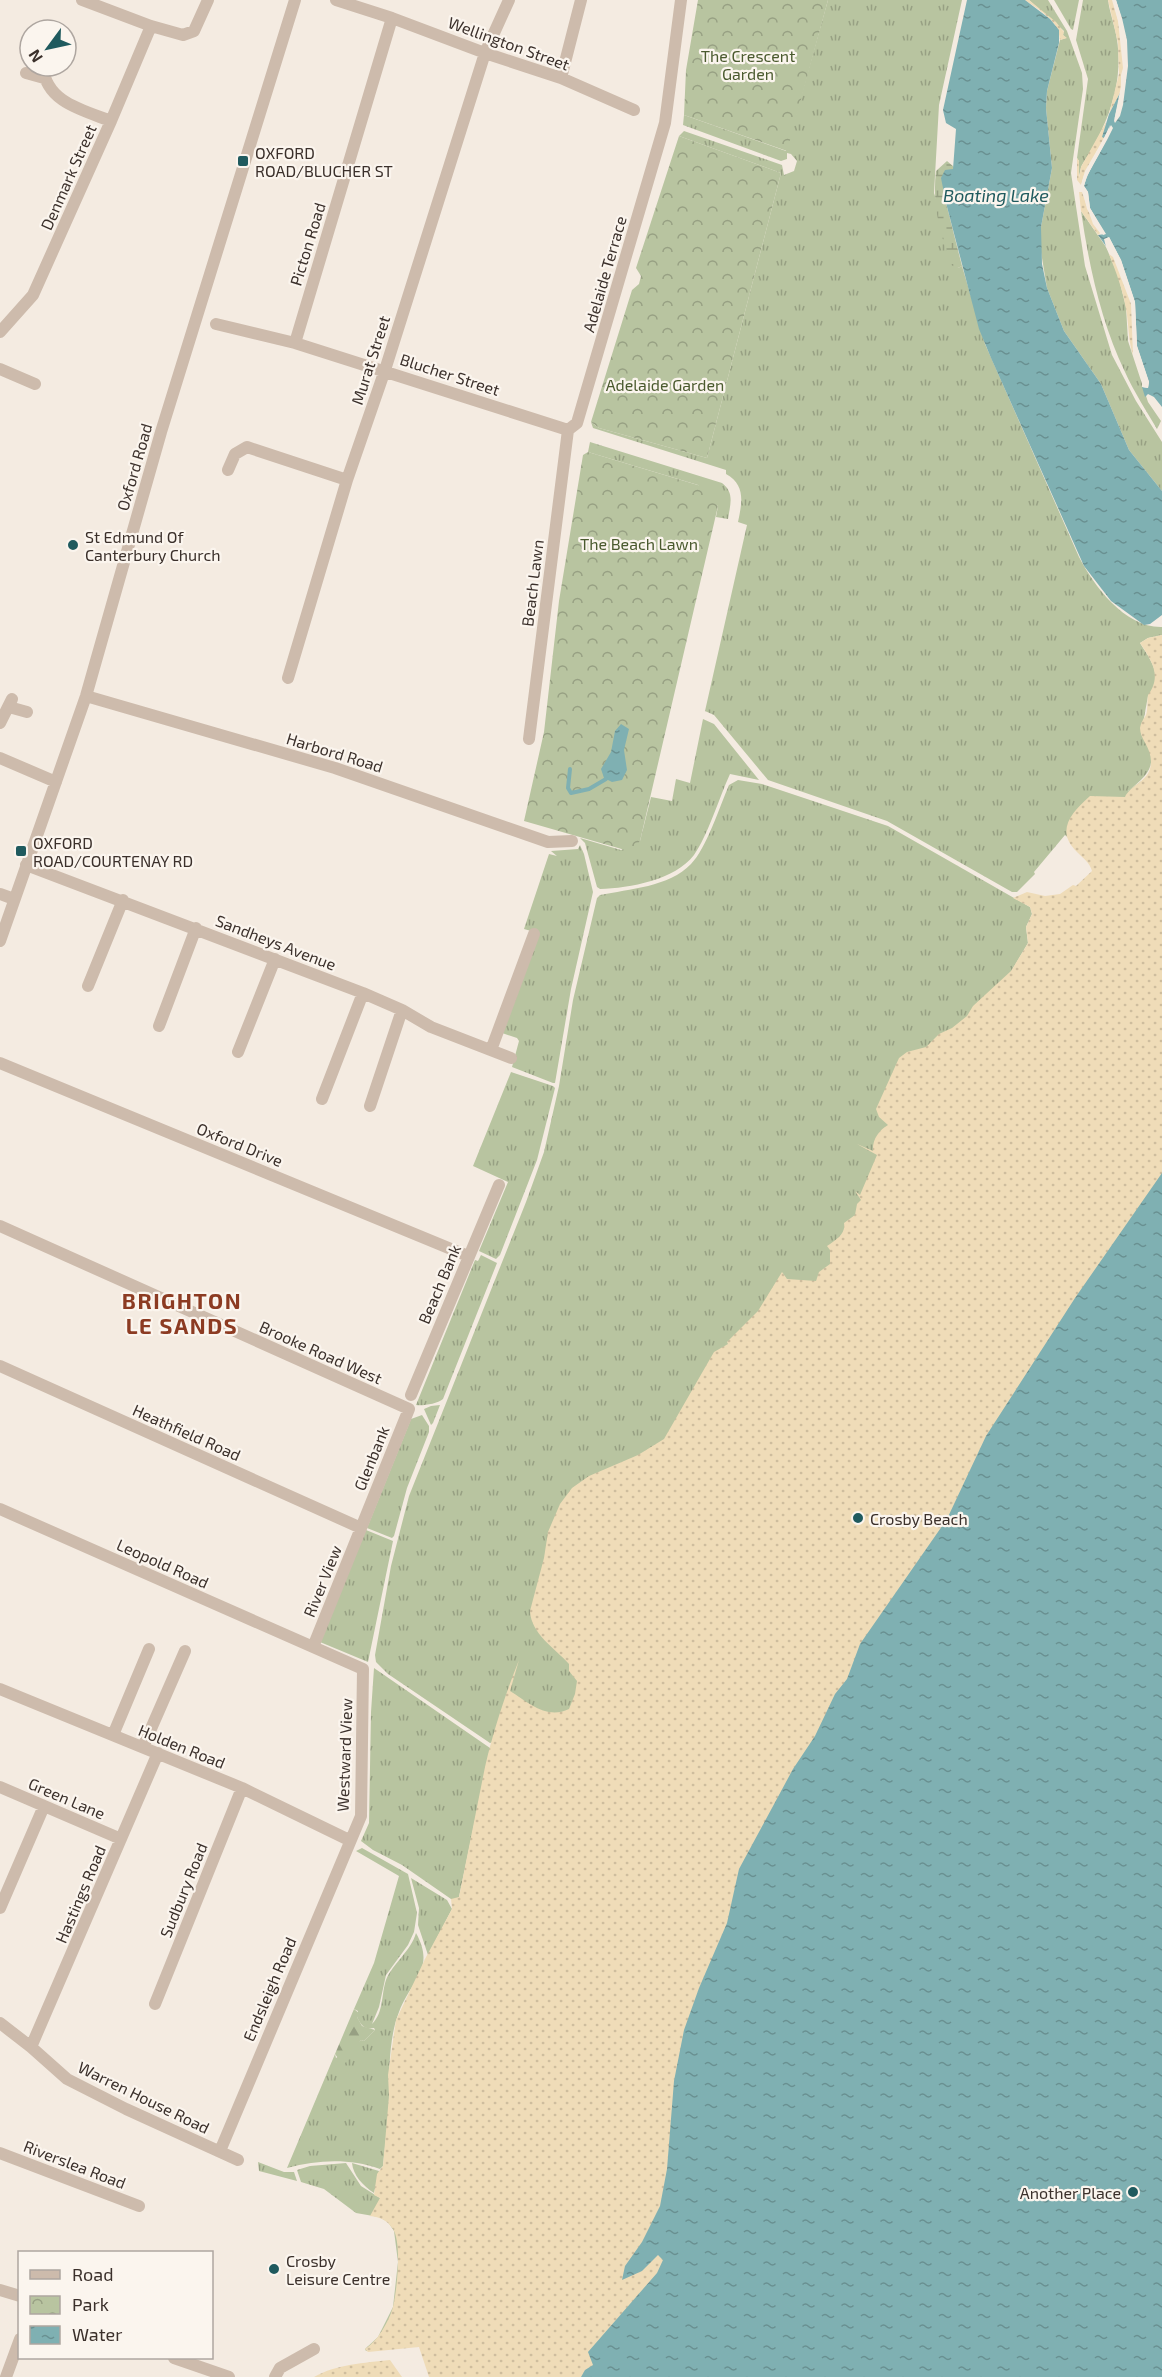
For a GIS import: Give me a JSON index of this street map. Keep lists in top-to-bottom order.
{
  "streets": {
    "street": [
      "Wellington Street",
      "Denmark Street",
      "Picton Road",
      "Adelaide Terrace",
      "Murat Street",
      "Blucher Street",
      "Oxford Road",
      "Beach Lawn",
      "Harbord Road",
      "Sandheys Avenue",
      "Oxford Drive",
      "Beach Bank",
      "Brooke Road West",
      "Heathfield Road",
      "Glenbank",
      "Leopold Road",
      "River View",
      "Holden Road",
      "Westward View",
      "Green Lane",
      "Sudbury Road",
      "Hastings Road",
      "Endsleigh Road",
      "Warren House Road",
      "Riverslea Road"
    ]
  },
  "crossings": [
    ["Wellington Street", "Picton Road"],
    ["Wellington Street", "Murat Street"],
    ["Picton Road", "Blucher Street"],
    ["Adelaide Terrace", "Blucher Street"],
    ["Adelaide Terrace", "Beach Lawn"],
    ["Murat Street", "Blucher Street"],
    ["Blucher Street", "Beach Lawn"],
    ["Oxford Road", "Harbord Road"],
    ["Oxford Road", "Sandheys Avenue"],
    ["Oxford Drive", "Beach Bank"],
    ["Brooke Road West", "Glenbank"],
    ["Heathfield Road", "Glenbank"],
    ["Heathfield Road", "River View"],
    ["Glenbank", "River View"],
    ["Leopold Road", "River View"],
    ["Leopold Road", "Westward View"],
    ["Holden Road", "Westward View"],
    ["Holden Road", "Sudbury Road"],
    ["Holden Road", "Hastings Road"],
    ["Holden Road", "Endsleigh Road"],
    ["Westward View", "Endsleigh Road"],
    ["Green Lane", "Hastings Road"],
    ["Hastings Road", "Warren House Road"],
    ["Endsleigh Road", "Warren House Road"]
  ],
  "districts": ["BRIGHTON LE SANDS"],
  "water": ["Boating Lake"],
  "parks": ["The Crescent Garden", "Adelaide Garden", "The Beach Lawn"],
  "places": {
    "transit": ["OXFORD ROAD/BLUCHER ST", "OXFORD ROAD/COURTENAY RD"],
    "other": [
      "St Edmund Of Canterbury Church",
      "Crosby Beach",
      "Another Place",
      "Crosby Leisure Centre"
    ]
  },
  "legend": ["Road", "Park", "Water"],
  "north": "bottom left"
}
